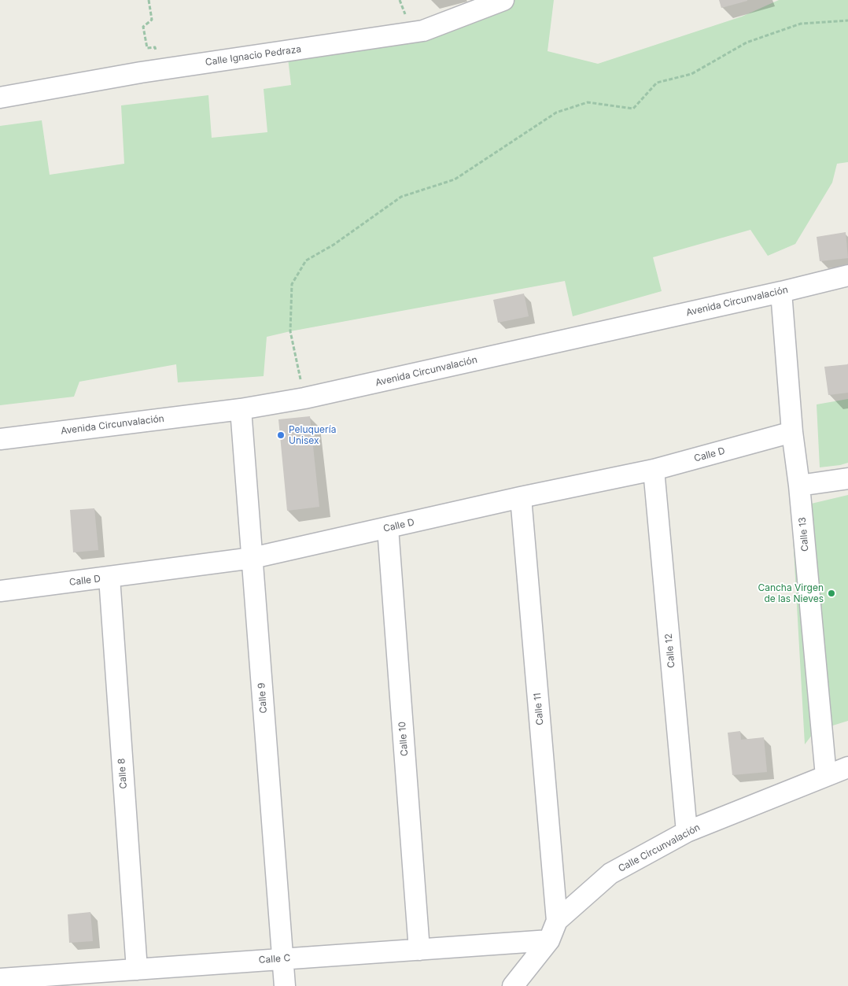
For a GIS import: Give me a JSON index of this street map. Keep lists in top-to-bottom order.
{
  "streets": {
    "street": [
      "Calle Ignacio Pedraza",
      "Avenida Circunvalación",
      "Calle D",
      "Calle 13",
      "Calle 12",
      "Calle 9",
      "Calle 11",
      "Calle 10",
      "Calle 8",
      "Calle Circunvalación",
      "Calle C"
    ]
  },
  "crossings": [
    ["Avenida Circunvalación", "Calle 13"],
    ["Avenida Circunvalación", "Calle 9"],
    ["Calle D", "Calle 13"],
    ["Calle D", "Calle 12"],
    ["Calle D", "Calle 9"],
    ["Calle D", "Calle 11"],
    ["Calle D", "Calle 10"],
    ["Calle D", "Calle 8"],
    ["Calle 13", "Calle Circunvalación"],
    ["Calle 12", "Calle Circunvalación"],
    ["Calle 9", "Calle C"],
    ["Calle 11", "Calle Circunvalación"],
    ["Calle 10", "Calle C"],
    ["Calle 8", "Calle C"],
    ["Calle Circunvalación", "Calle C"]
  ],
  "places": ["Peluquería Unisex", "Cancha Virgen de las Nieves"]
}
